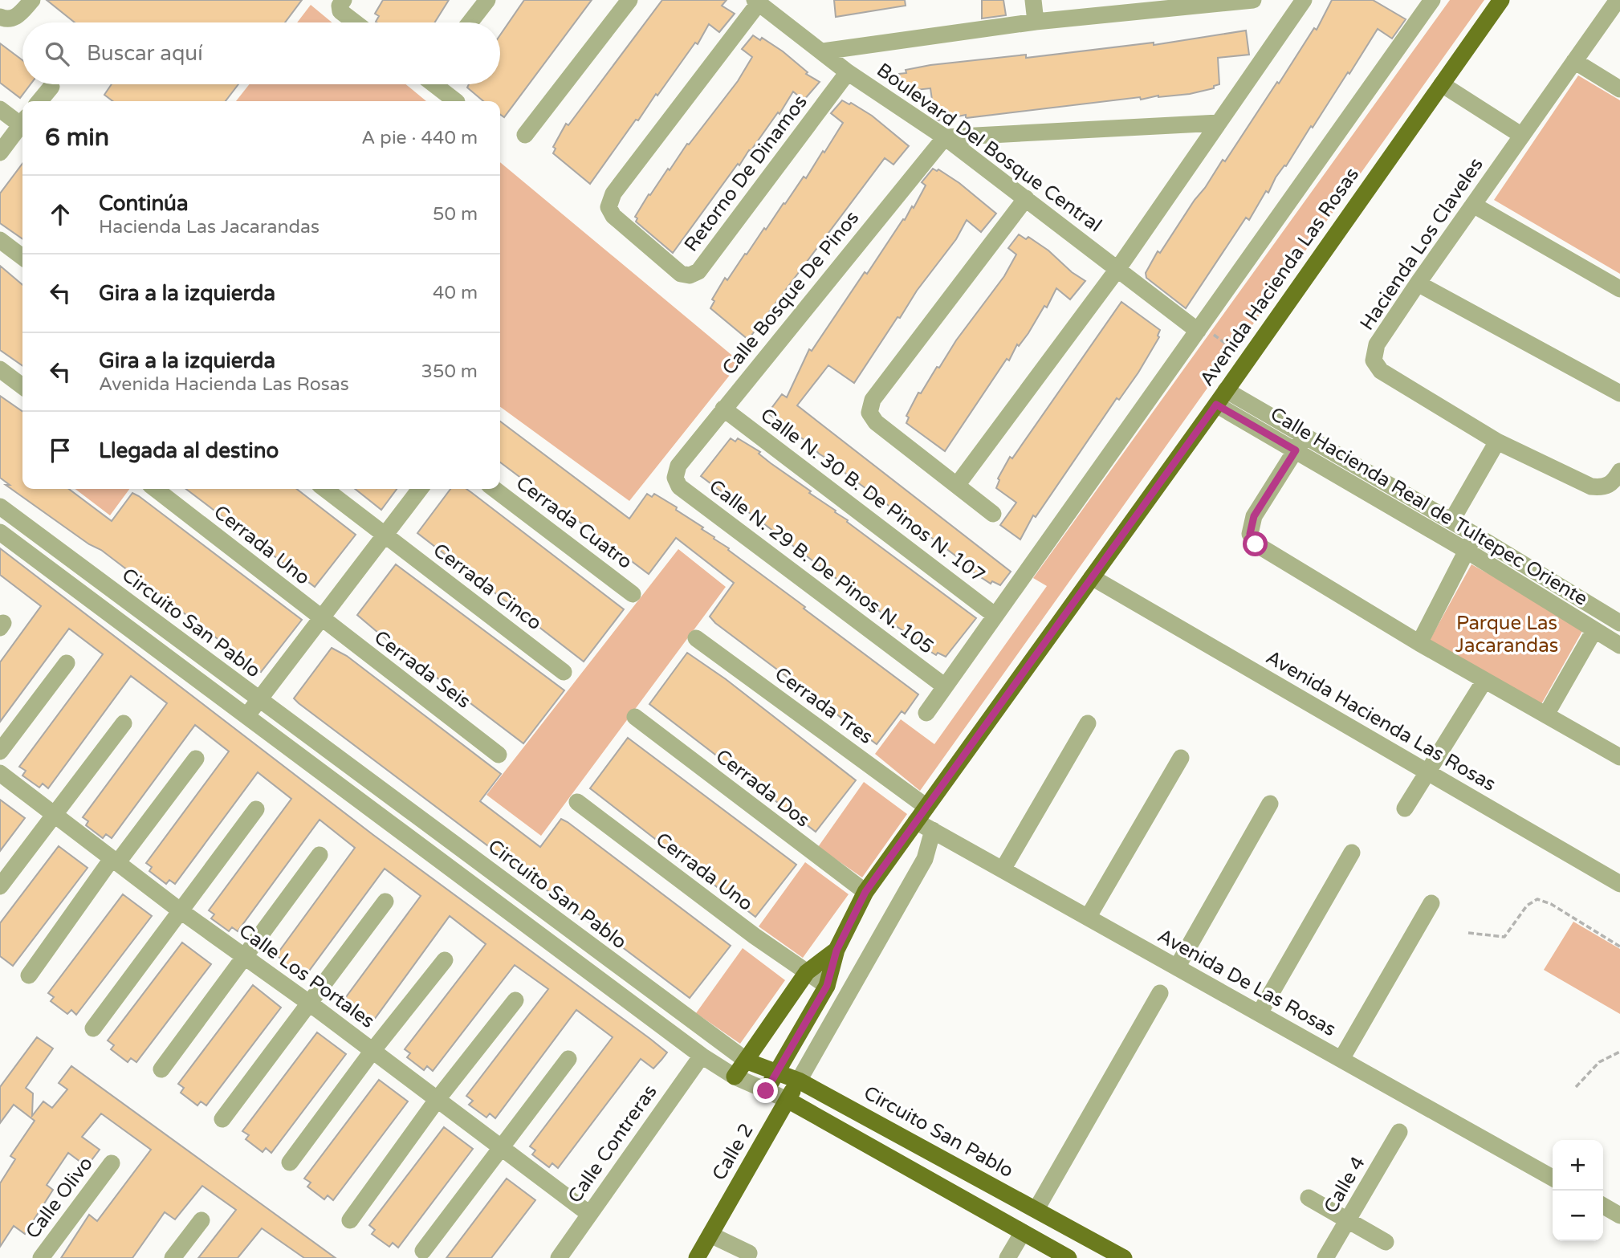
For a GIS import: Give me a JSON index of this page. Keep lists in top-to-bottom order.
{
  "streets": {
    "main road": ["Avenida Hacienda Las Rosas", "Circuito San Pablo", "Calle 2"],
    "street": [
      "Boulevard Del Bosque Central",
      "Retorno De Dinamos",
      "Hacienda Los Claveles",
      "Calle Bosque De Pinos",
      "Calle N. 30 B. De Pinos N. 107",
      "Calle Hacienda Real de Tultepec Oriente",
      "Cerrada Cuatro",
      "Cerrada Uno",
      "Calle N. 29 B. De Pinos N. 105",
      "Cerrada Cinco",
      "Cerrada Seis",
      "Cerrada Tres",
      "Cerrada Dos",
      "Calle Los Portales",
      "Avenida De Las Rosas",
      "Calle Contreras",
      "Calle 4",
      "Calle Olivo"
    ]
  },
  "crossings": [
    ["Boulevard Del Bosque Central", "Retorno De Dinamos"],
    ["Boulevard Del Bosque Central", "Calle Bosque De Pinos"],
    ["Avenida Hacienda Las Rosas", "Calle Hacienda Real de Tultepec Oriente"],
    ["Avenida Hacienda Las Rosas", "Cerrada Uno"],
    ["Avenida Hacienda Las Rosas", "Circuito San Pablo"],
    ["Avenida Hacienda Las Rosas", "Cerrada Tres"],
    ["Avenida Hacienda Las Rosas", "Cerrada Dos"],
    ["Avenida Hacienda Las Rosas", "Avenida De Las Rosas"],
    ["Calle Bosque De Pinos", "Calle N. 30 B. De Pinos N. 107"],
    ["Calle Bosque De Pinos", "Calle N. 29 B. De Pinos N. 105"],
    ["Cerrada Uno", "Cerrada Seis"],
    ["Circuito San Pablo", "Calle 2"],
    ["Calle Los Portales", "Calle Contreras"],
    ["Avenida De Las Rosas", "Calle 2"]
  ],
  "parks": ["Parque Las Jacarandas"],
  "page": {
    "search": "Buscar aquí",
    "heading": ["6 min", "A pie · 440 m"],
    "list": [
      ["Continúa", "Hacienda Las Jacarandas", "50 m"],
      ["Gira a la izquierda", "40 m"],
      ["Gira a la izquierda", "Avenida Hacienda Las Rosas", "350 m"],
      "Llegada al destino"
    ],
    "map_buttons": ["+", "−"]
  }
}
